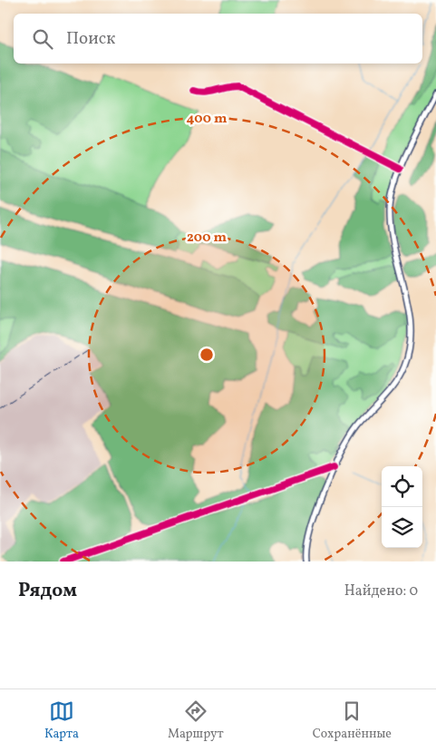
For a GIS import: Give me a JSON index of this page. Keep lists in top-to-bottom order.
{
  "page": {
    "search": "Поиск",
    "heading": ["Рядом", "Найдено: 0"],
    "nav": ["Карта", "Маршрут", "Сохранённые"]
  },
  "rings": ["400 m", "200 m"]
}
